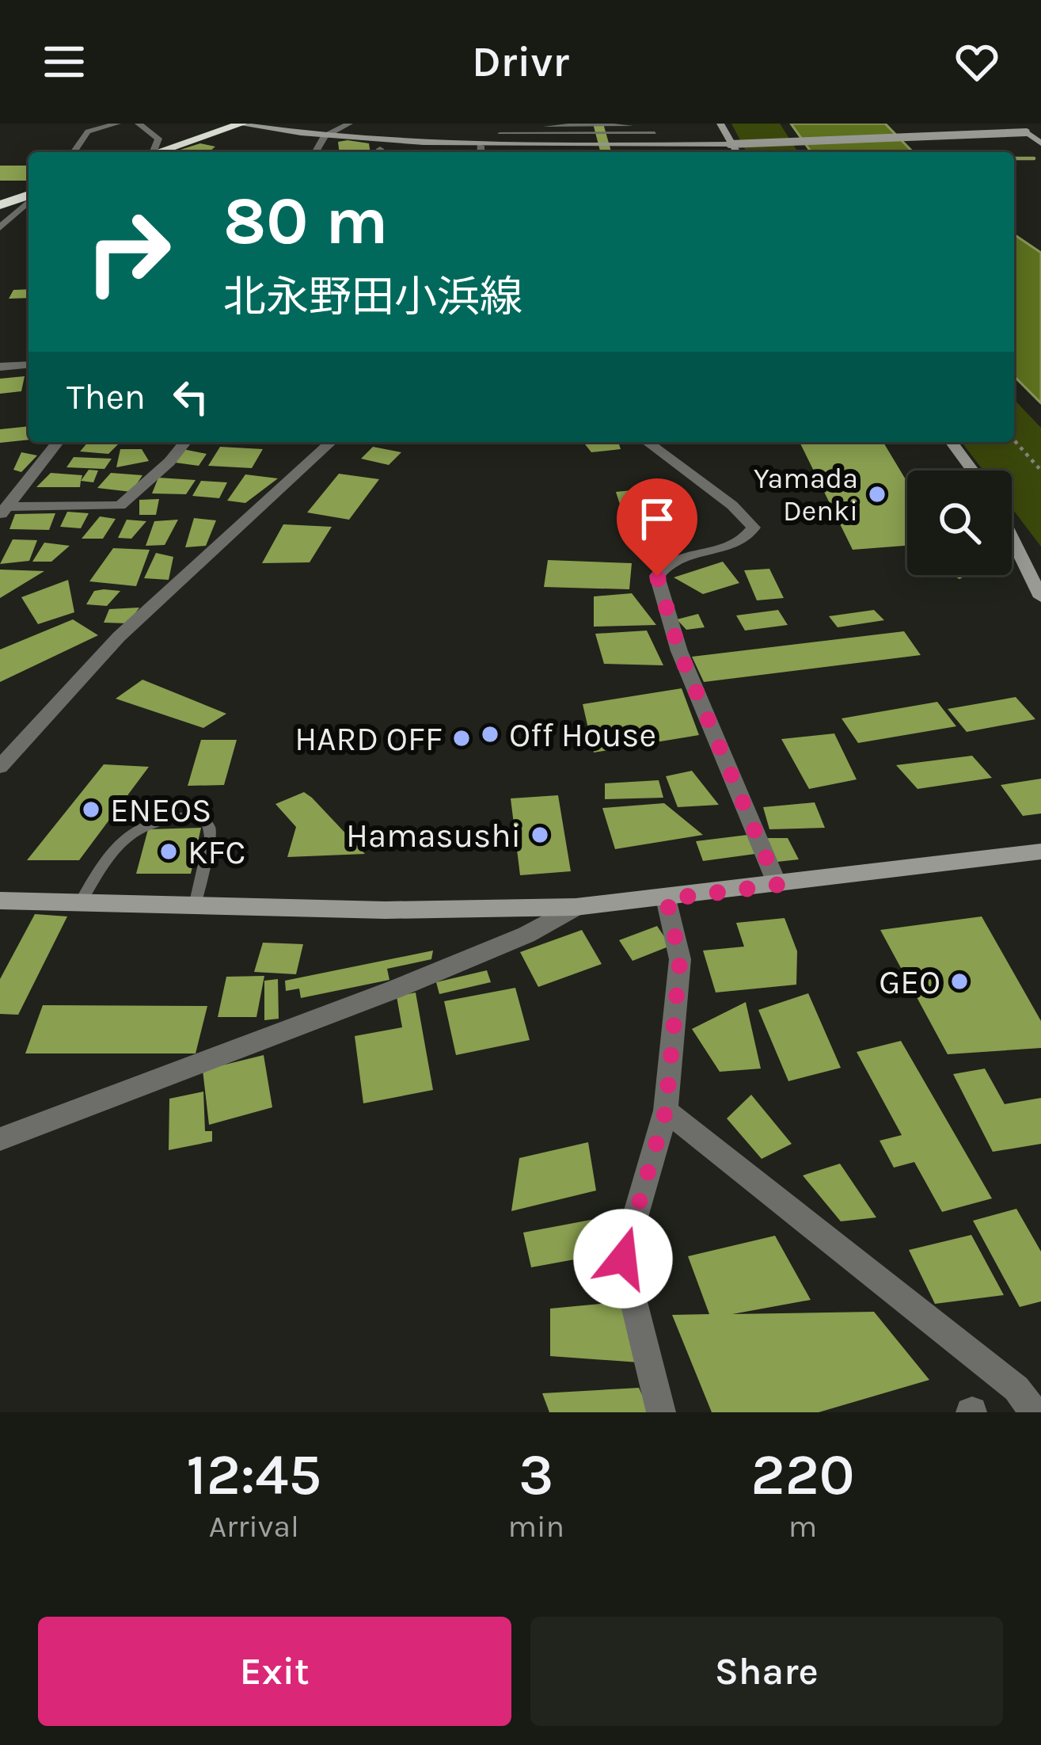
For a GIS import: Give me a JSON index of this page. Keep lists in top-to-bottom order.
{
  "places": [
    "Yamada Denki",
    "Off House",
    "HARD OFF",
    "ENEOS",
    "Hamasushi",
    "KFC",
    "GEO"
  ],
  "page": {
    "header": "Drivr",
    "turn": ["80 m", "北永野田小浜線"],
    "then": "Then",
    "eta": [
      "12:45",
      "Arrival",
      "3",
      "min",
      "220",
      "m"
    ],
    "buttons": ["Exit", "Share"]
  }
}
